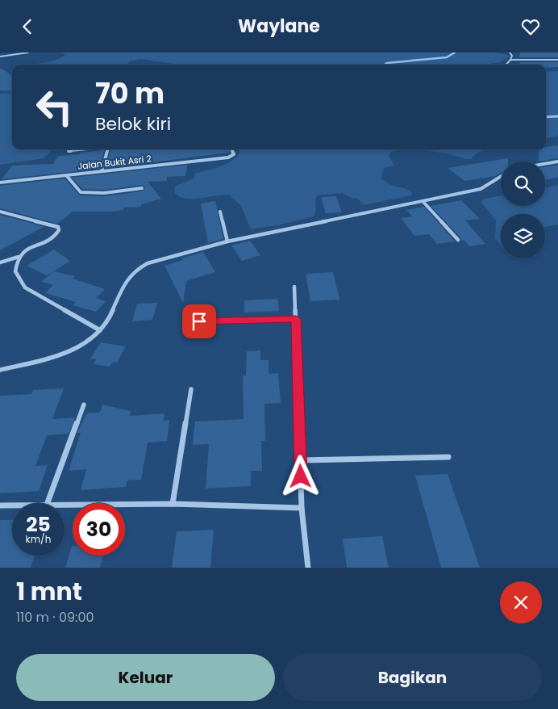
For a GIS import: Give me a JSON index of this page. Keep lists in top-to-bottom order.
{
  "streets": {
    "street": ["Jalan Bukit Asri 2"]
  },
  "page": {
    "header": "Waylane",
    "turn": ["70 m", "Belok kiri"],
    "speed": "25 km/h",
    "limit": "30",
    "heading": ["1 mnt", "110 m · 09:00"],
    "buttons": ["Keluar", "Bagikan"]
  }
}
